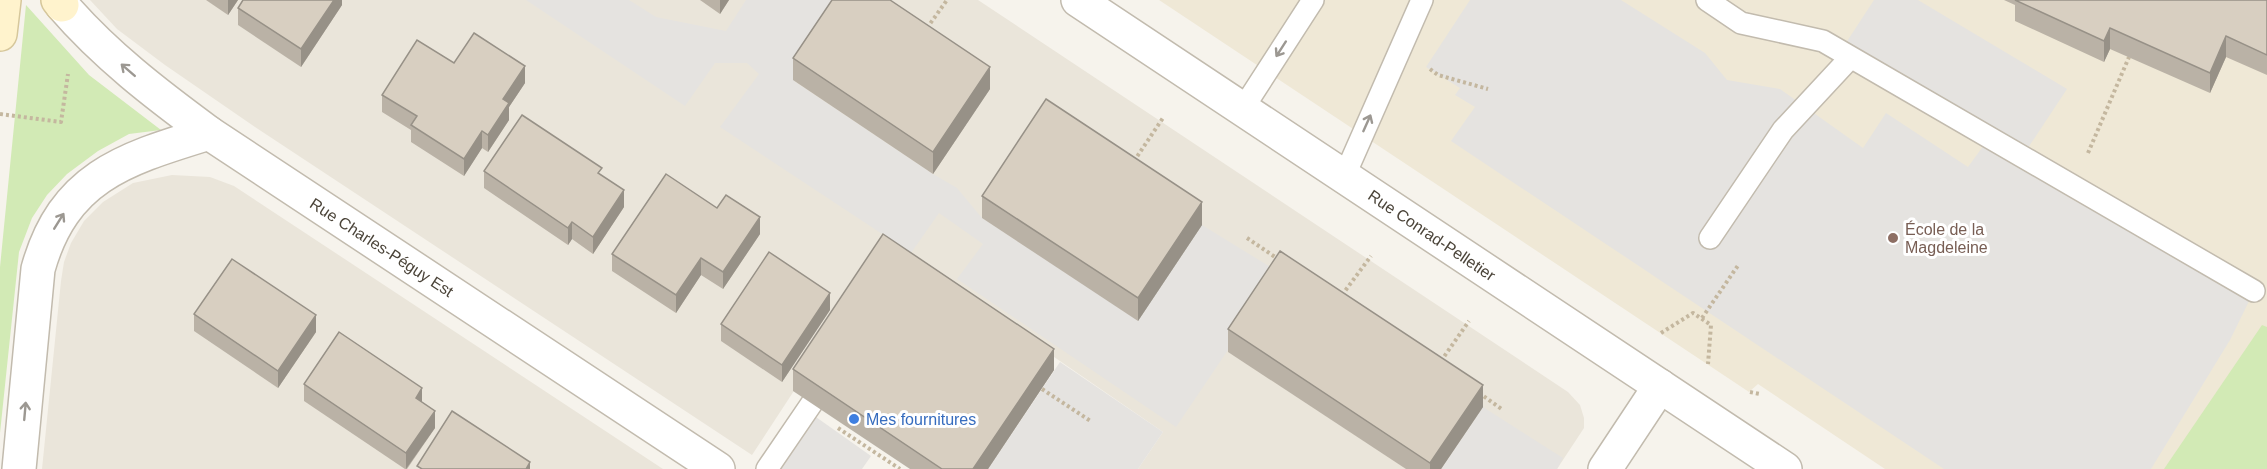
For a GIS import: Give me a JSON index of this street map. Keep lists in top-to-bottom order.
{
  "streets": {
    "street": ["Rue Conrad-Pelletier", "Rue Charles-Péguy Est"]
  },
  "places": ["École de la Magdeleine", "Mes fournitures"]
}
